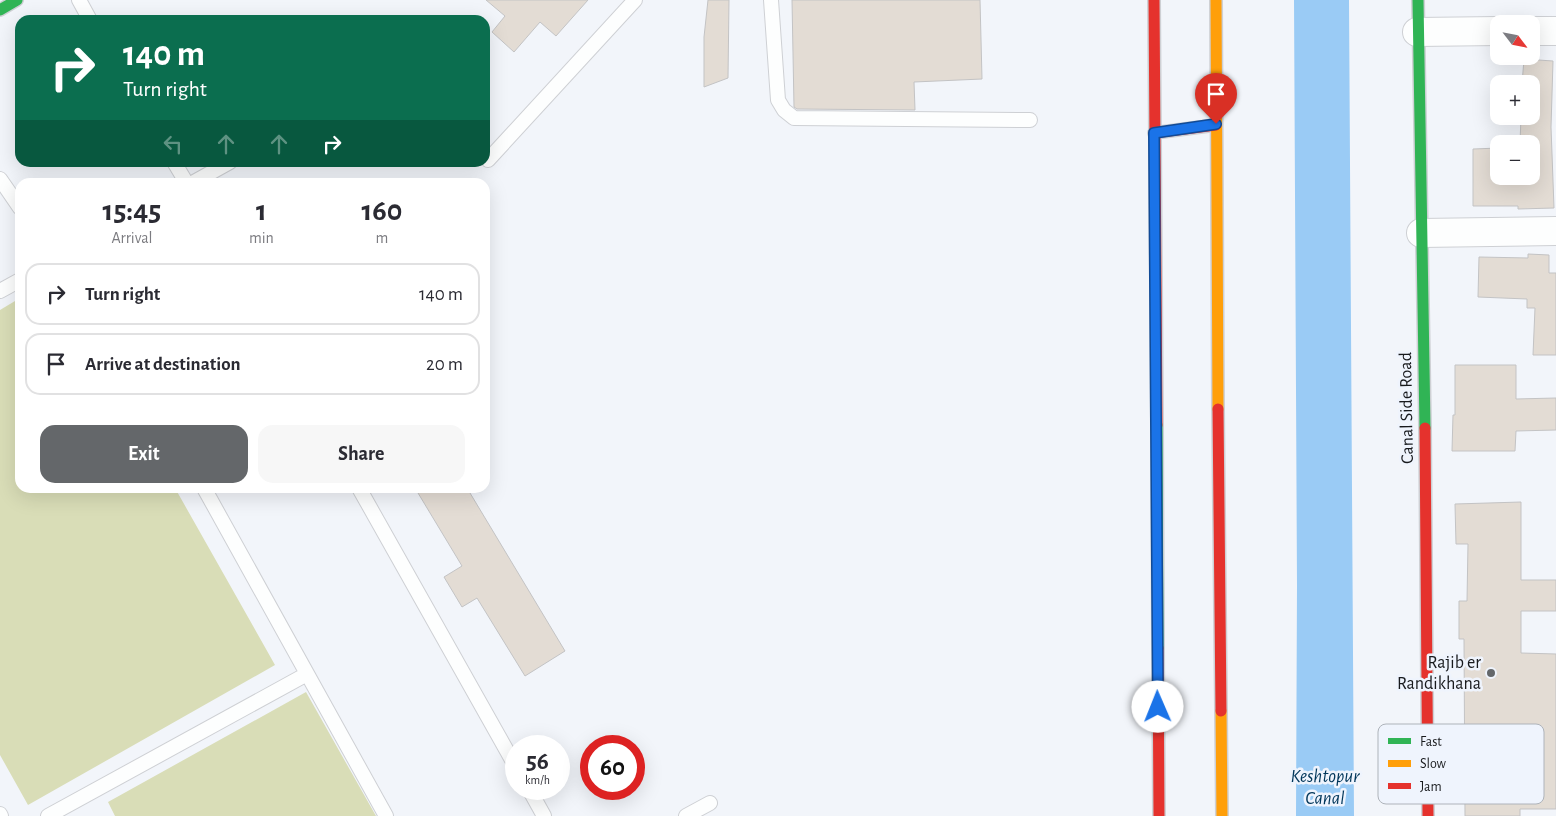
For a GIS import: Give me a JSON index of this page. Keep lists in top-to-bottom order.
{
  "streets": {
    "main road": ["Canal Side Road"]
  },
  "water": ["Keshtopur Canal"],
  "places": ["Rajib er Randikhana"],
  "legend": ["Fast", "Slow", "Jam"],
  "north": "bottom right",
  "page": {
    "map_buttons": ["+", "−"],
    "turn": ["140 m", "Turn right"],
    "eta": [
      "15:45",
      "Arrival",
      "1",
      "min",
      "160",
      "m"
    ],
    "list": [
      {
        "name": "Turn right",
        "value": "140 m"
      },
      {
        "name": "Arrive at destination",
        "value": "20 m"
      }
    ],
    "buttons": ["Exit", "Share"],
    "speed": "56 km/h",
    "limit": "60"
  }
}
